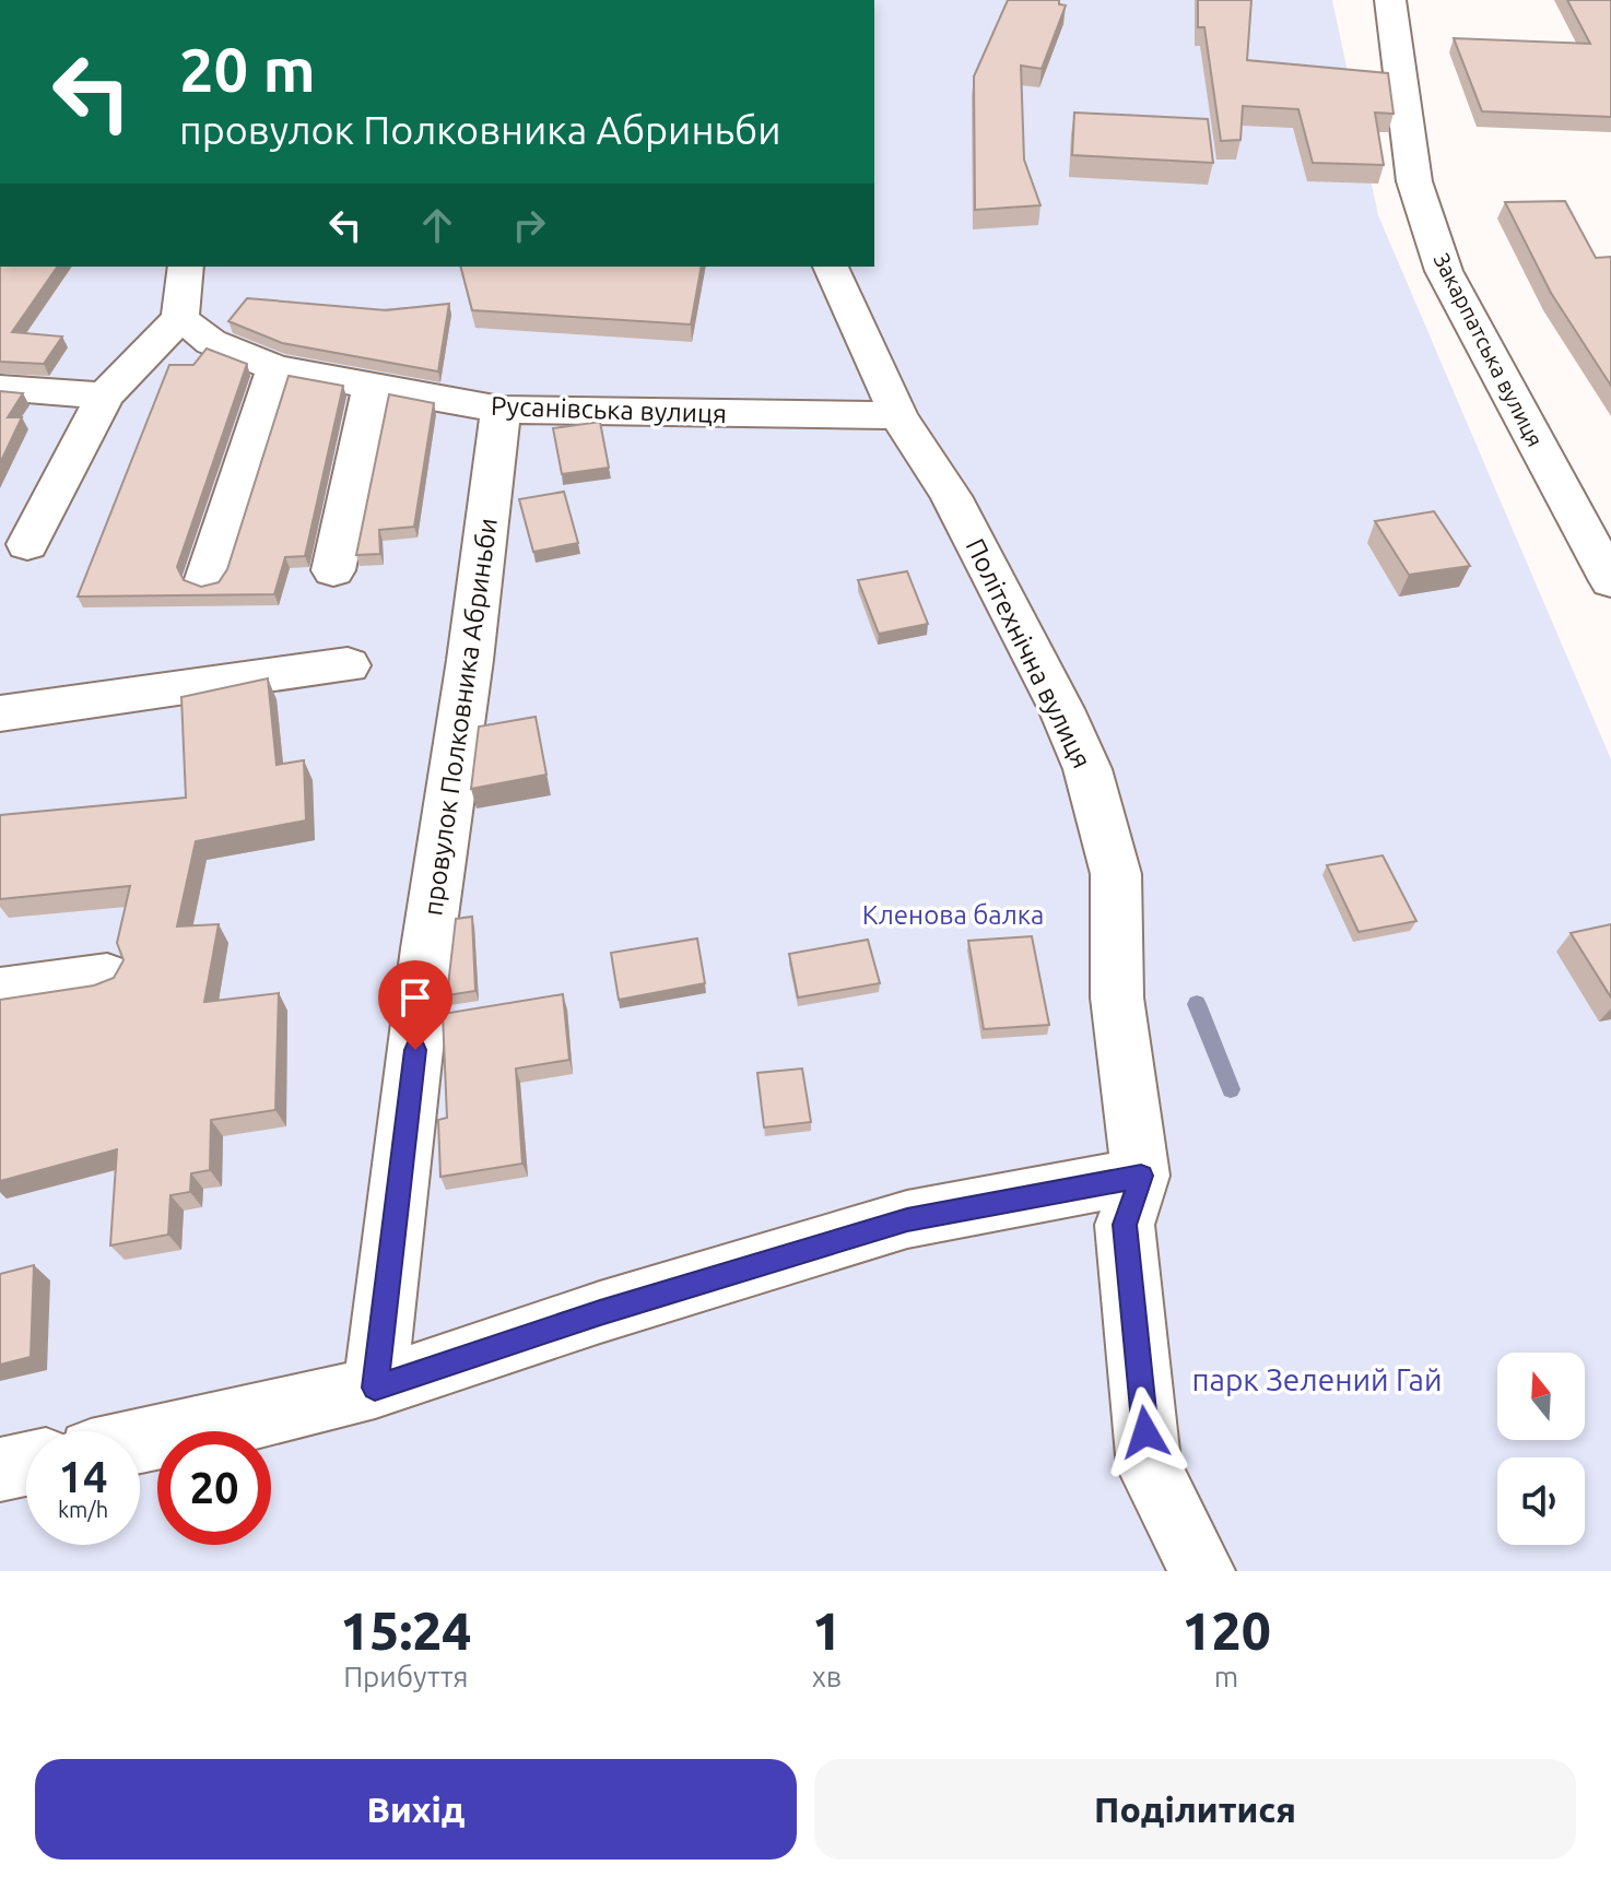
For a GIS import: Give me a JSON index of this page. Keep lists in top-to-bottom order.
{
  "streets": {
    "street": [
      "Закарпатська вулиця",
      "Русанівська вулиця",
      "Політехнічна вулиця",
      "провулок Полковника Абриньби"
    ]
  },
  "crossings": [
    ["Русанівська вулиця", "Політехнічна вулиця"],
    ["Русанівська вулиця", "провулок Полковника Абриньби"]
  ],
  "parks": ["Кленова балка", "парк Зелений Гай"],
  "north": "top",
  "page": {
    "turn": ["20 m", "провулок Полковника Абриньби"],
    "speed": "14 km/h",
    "limit": "20",
    "eta": [
      "15:24",
      "Прибуття",
      "1",
      "хв",
      "120",
      "m"
    ],
    "buttons": ["Вихід", "Поділитися"]
  }
}
